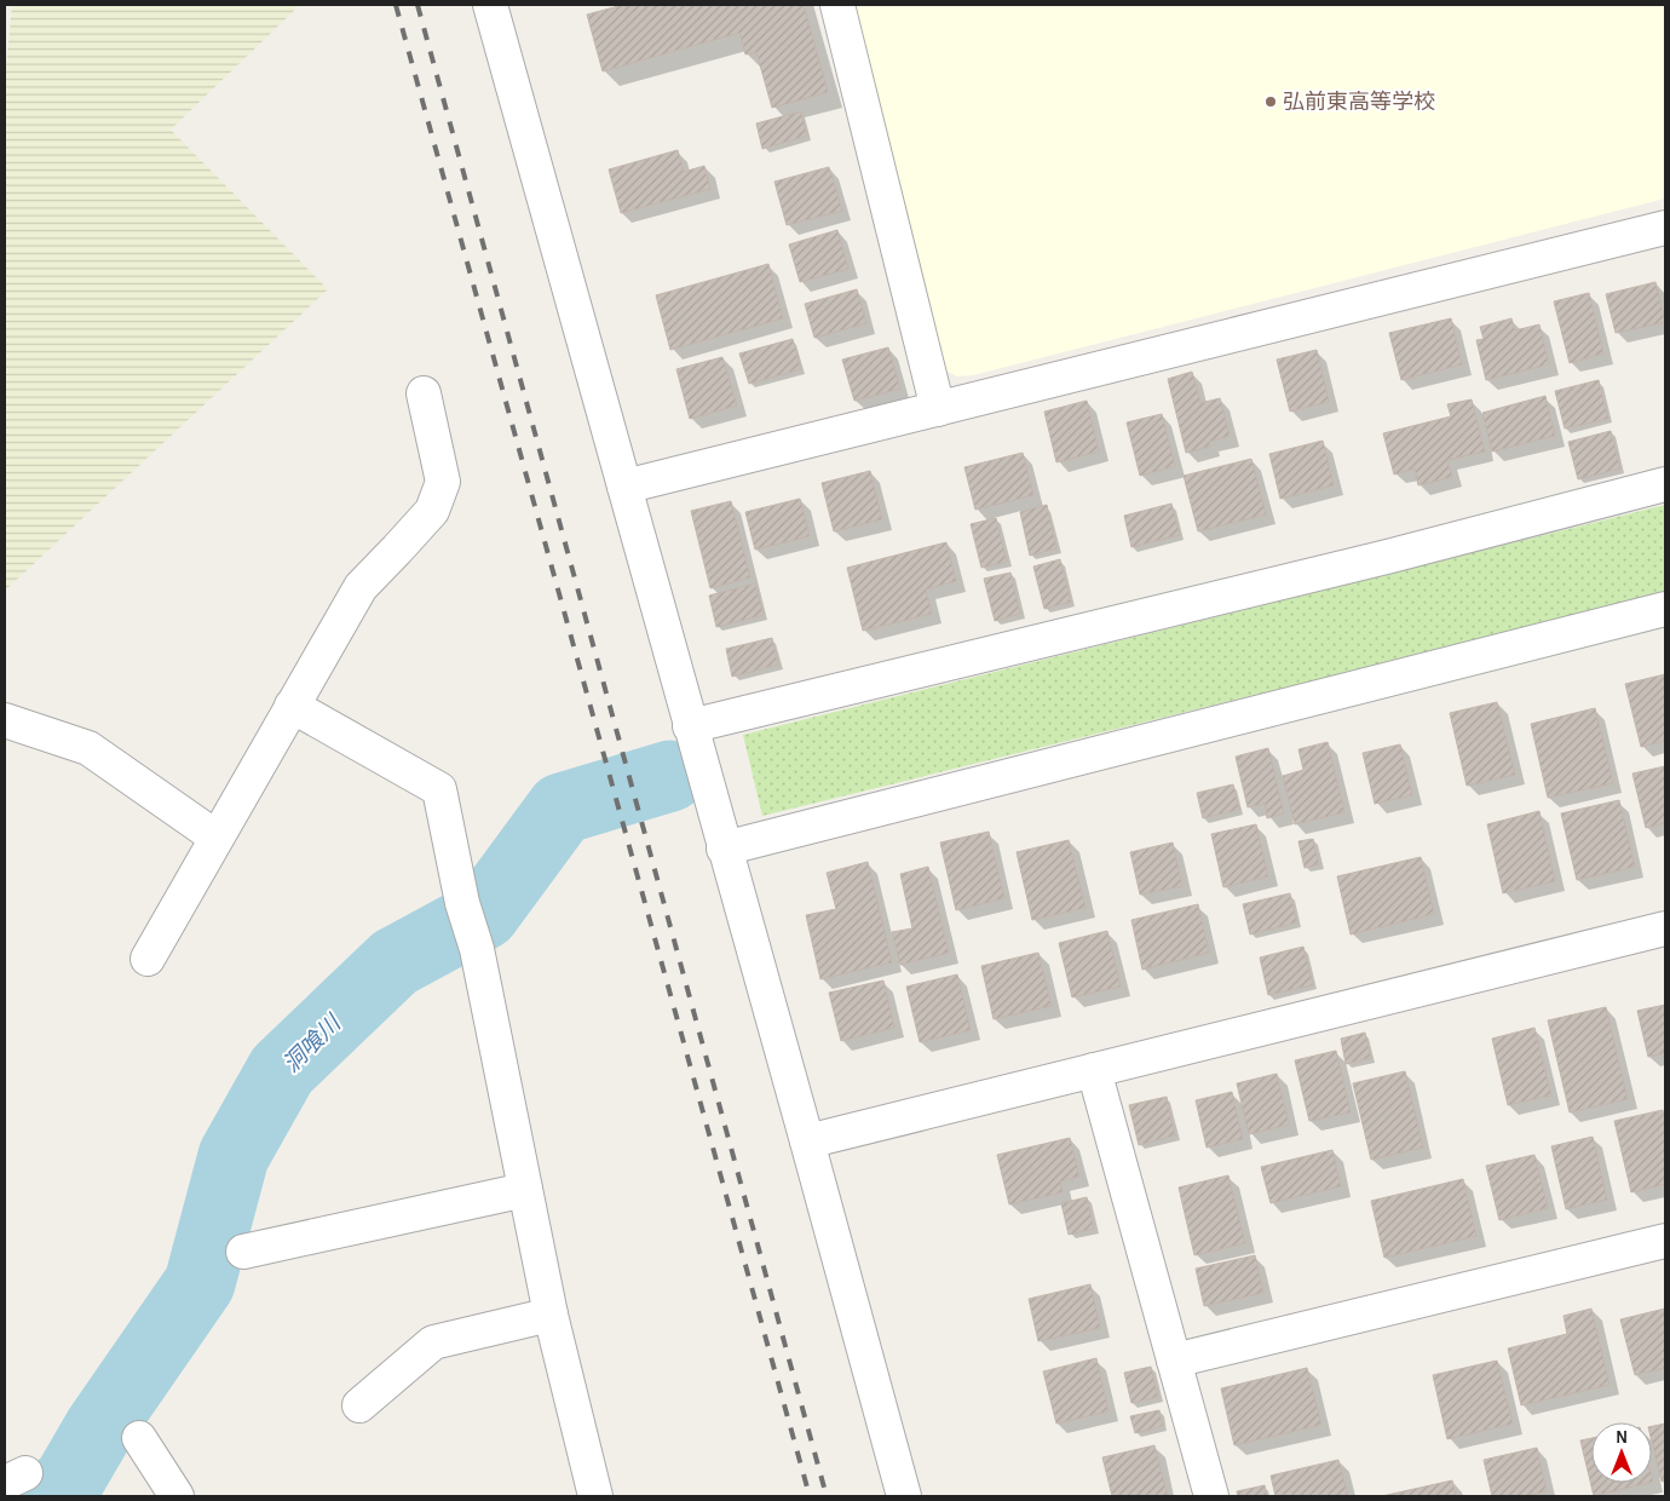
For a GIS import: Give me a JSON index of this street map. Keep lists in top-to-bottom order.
{
  "water": ["洞喰川"],
  "places": ["弘前東高等学校"],
  "north": "top"
}
